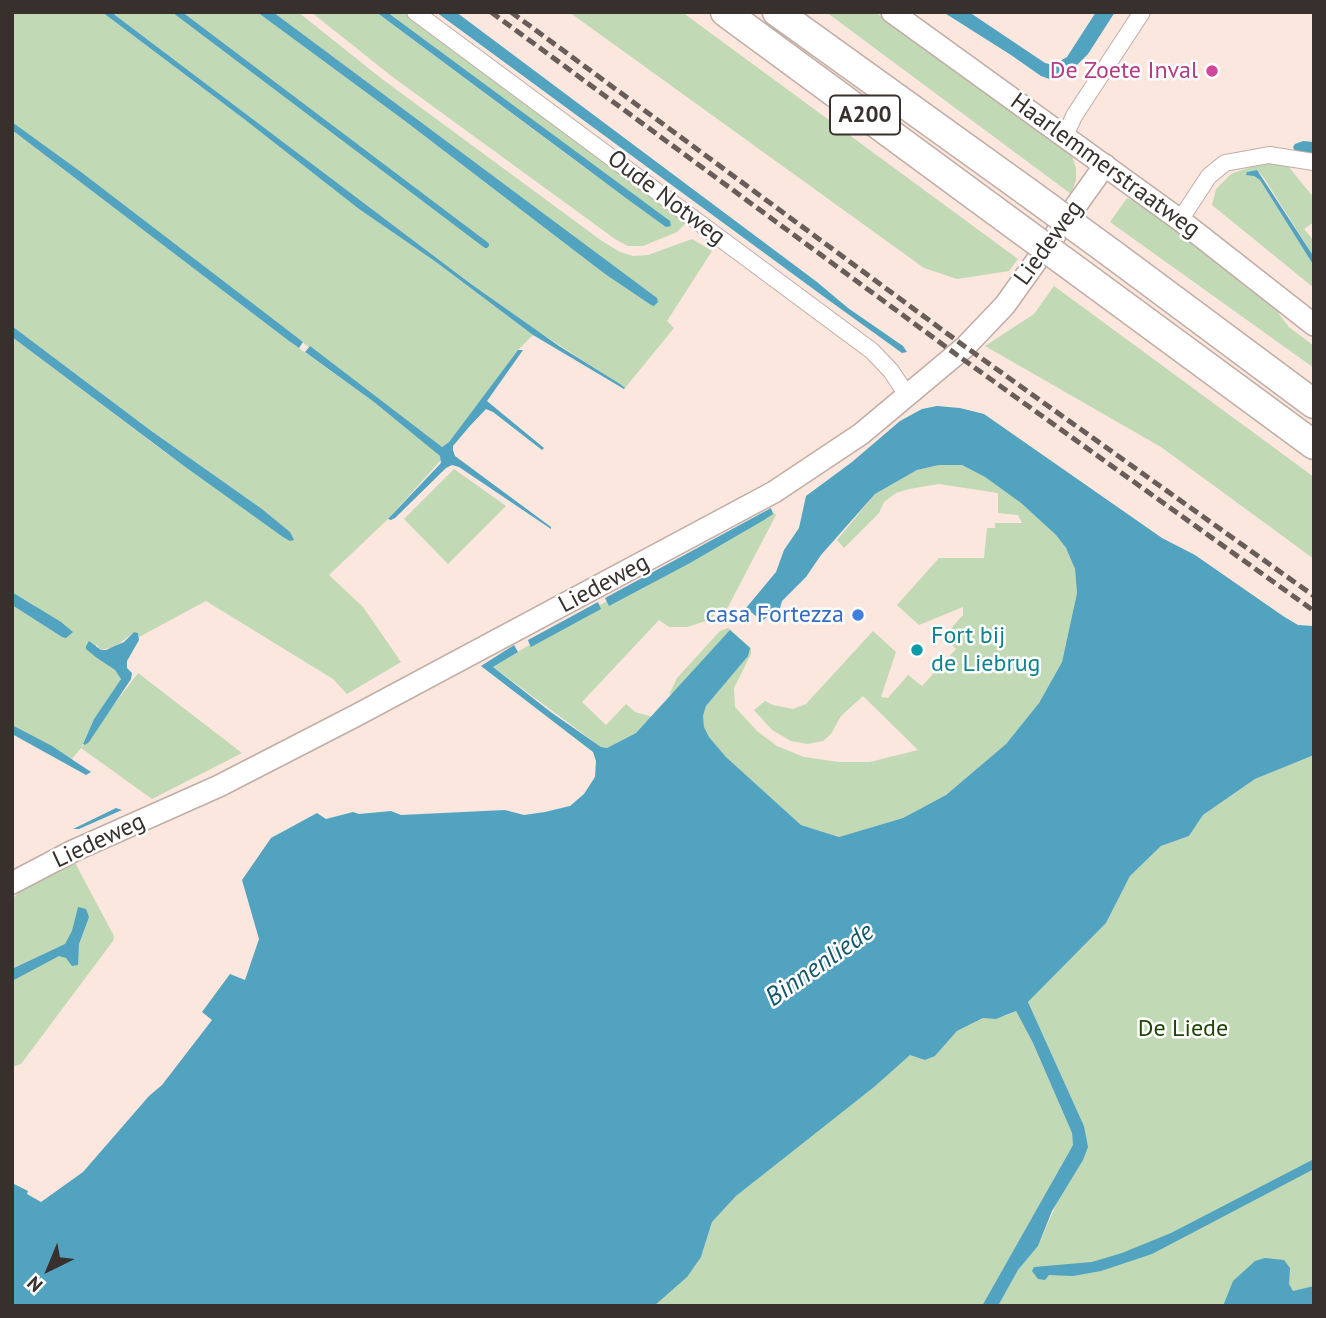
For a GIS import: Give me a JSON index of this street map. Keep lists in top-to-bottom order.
{
  "streets": {
    "highway": ["A200"],
    "street": ["Haarlemmerstraatweg", "Oude Notweg", "Liedeweg"]
  },
  "crossings": [
    ["Haarlemmerstraatweg", "Liedeweg"],
    ["Oude Notweg", "Liedeweg"]
  ],
  "water": ["Binnenliede"],
  "parks": ["De Liede"],
  "places": ["De Zoete Inval", "casa Fortezza", "Fort bij de Liebrug"],
  "north": "bottom left"
}
